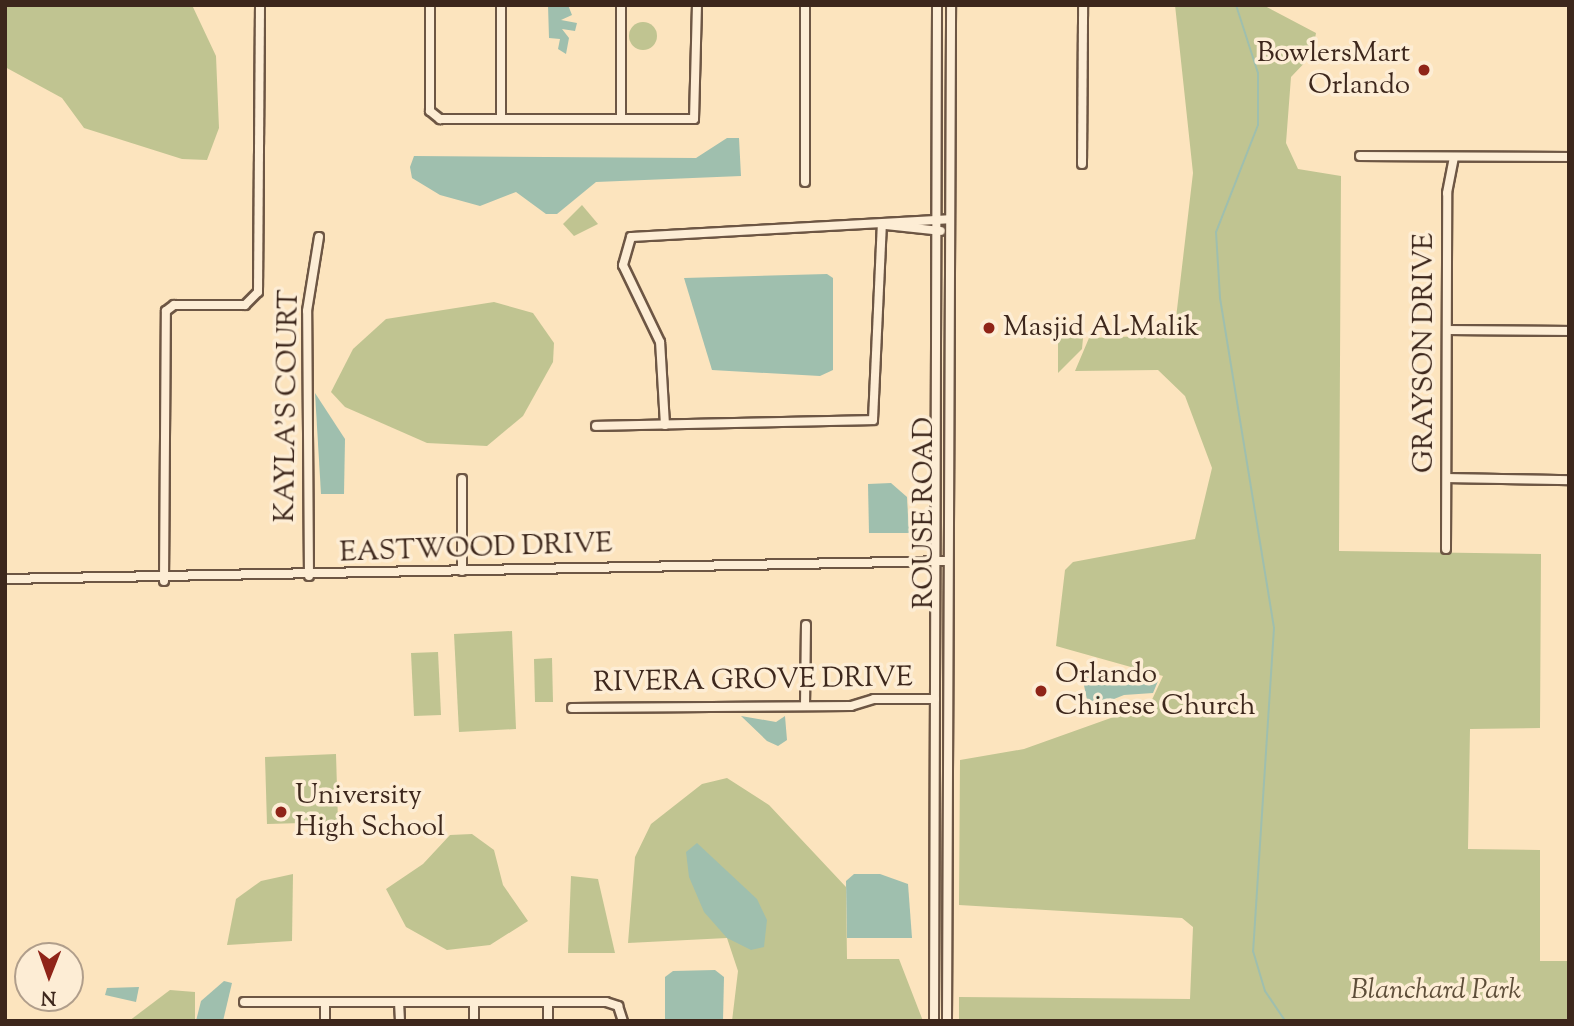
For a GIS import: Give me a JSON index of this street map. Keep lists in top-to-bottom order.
{
  "streets": {
    "street": [
      "GRAYSON DRIVE",
      "KAYLA'S COURT",
      "ROUSE ROAD",
      "EASTWOOD DRIVE",
      "RIVERA GROVE DRIVE"
    ]
  },
  "crossings": [
    ["KAYLA'S COURT", "EASTWOOD DRIVE"],
    ["ROUSE ROAD", "EASTWOOD DRIVE"],
    ["ROUSE ROAD", "RIVERA GROVE DRIVE"]
  ],
  "parks": ["Blanchard Park"],
  "places": [
    "BowlersMart Orlando",
    "Masjid Al-Malik",
    "Orlando Chinese Church",
    "University High School"
  ],
  "north": "bottom"
}
